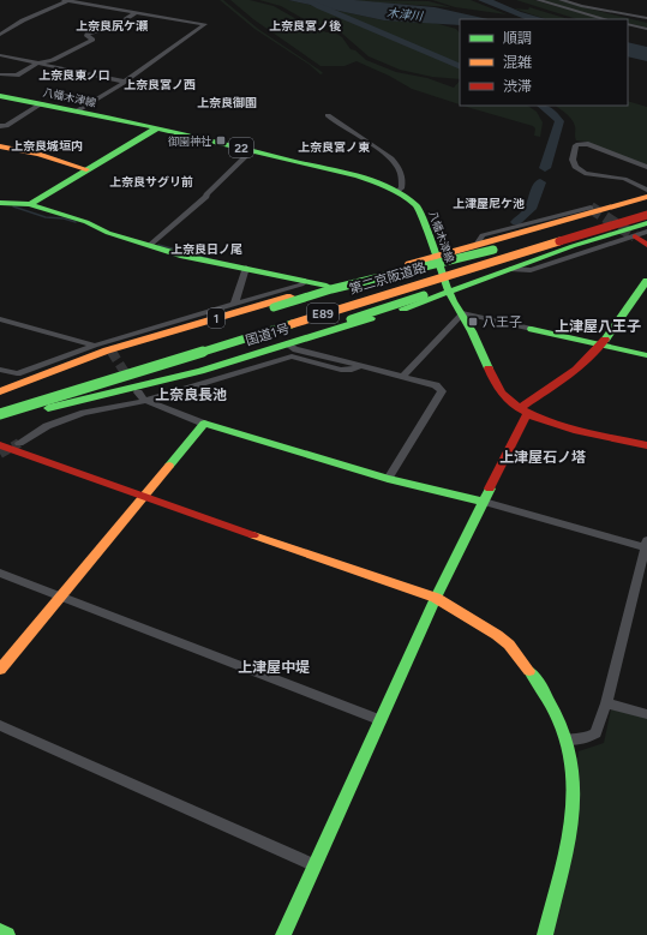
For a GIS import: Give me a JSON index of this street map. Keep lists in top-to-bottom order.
{
  "streets": {
    "main road": [
      "八幡木津線",
      "22",
      "第二京阪道路",
      "E89",
      "1",
      "国道1号"
    ]
  },
  "crossings": [
    ["八幡木津線", "1"],
    ["八幡木津線", "国道1号"]
  ],
  "districts": [
    "上奈良尻ケ瀬",
    "上奈良宮ノ後",
    "上奈良東ノ口",
    "上奈良宮ノ西",
    "上奈良御園",
    "上奈良城垣内",
    "上奈良宮ノ東",
    "上奈良サグリ前",
    "上津屋尼ケ池",
    "上奈良日ノ尾",
    "上津屋八王子",
    "上奈良長池",
    "上津屋石ノ塔",
    "上津屋中堤"
  ],
  "water": ["木津川"],
  "places": {
    "transit": ["御園神社", "八王子"]
  },
  "legend": ["順調", "混雑", "渋滞"]
}
